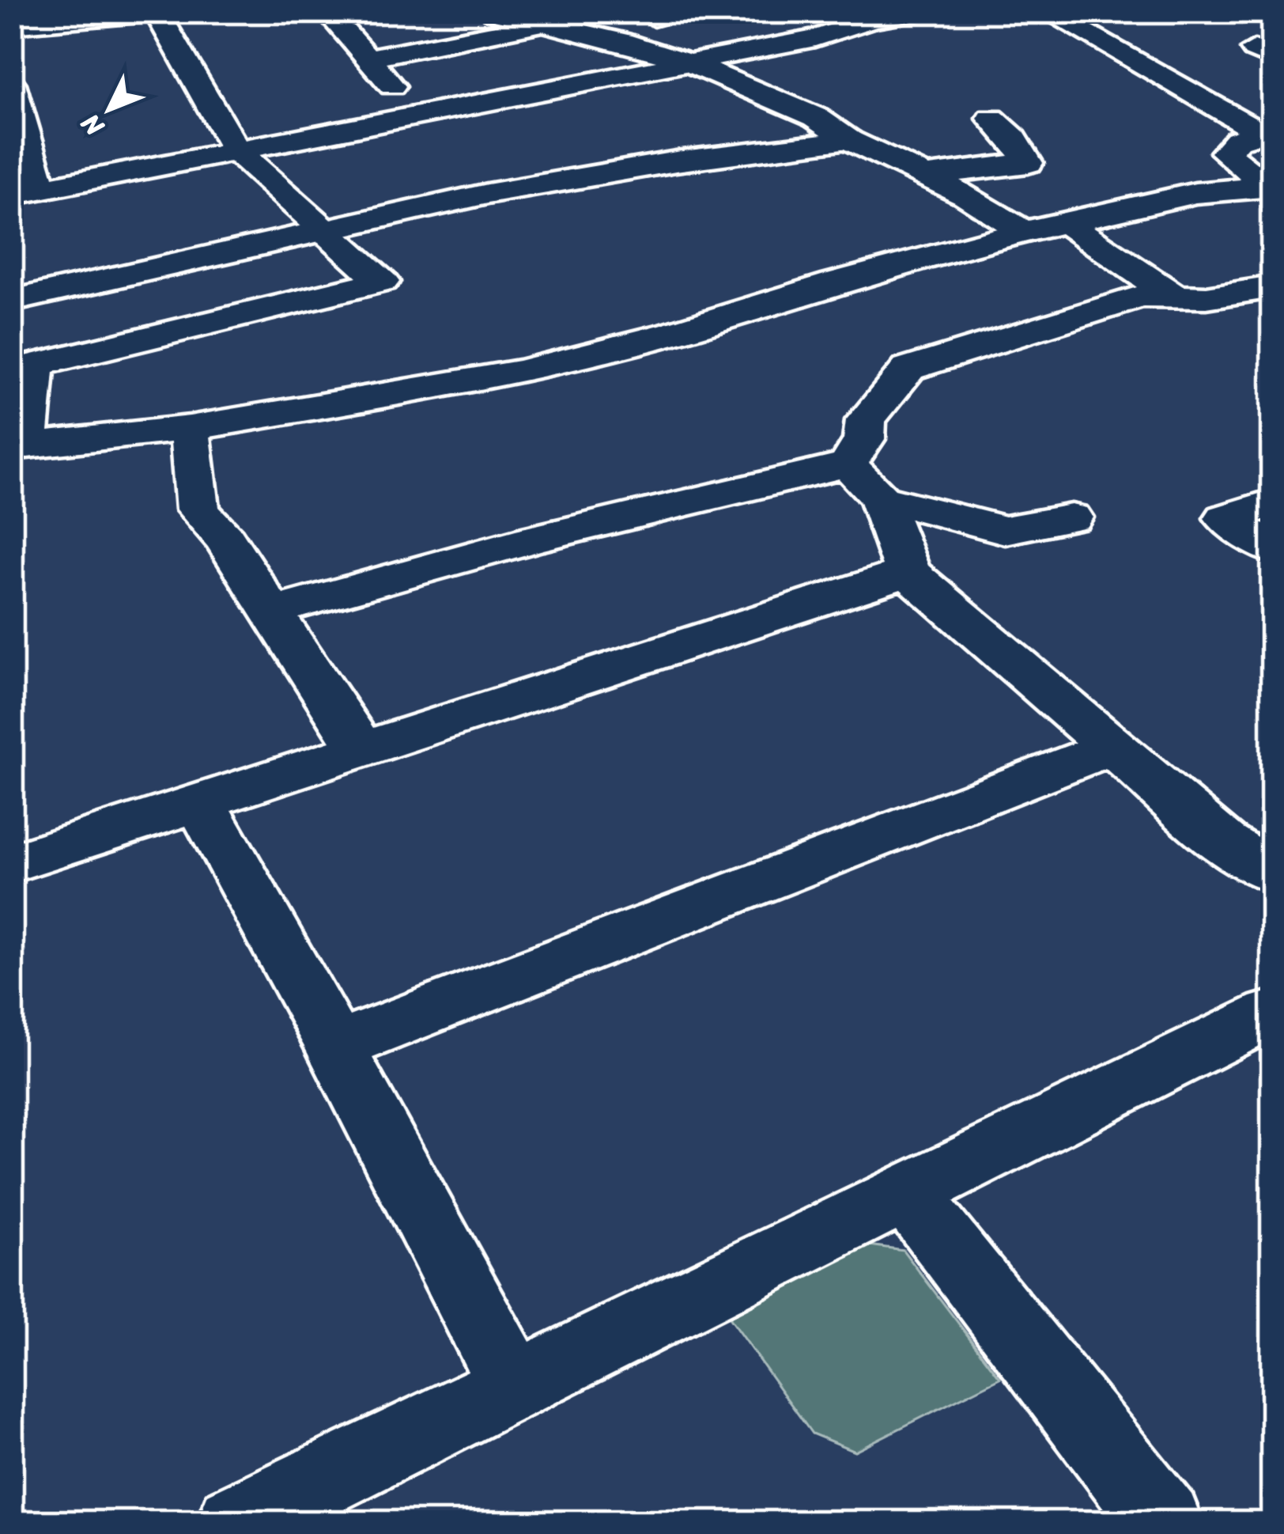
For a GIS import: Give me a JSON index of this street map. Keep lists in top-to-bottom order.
{
  "north": "bottom left"
}
